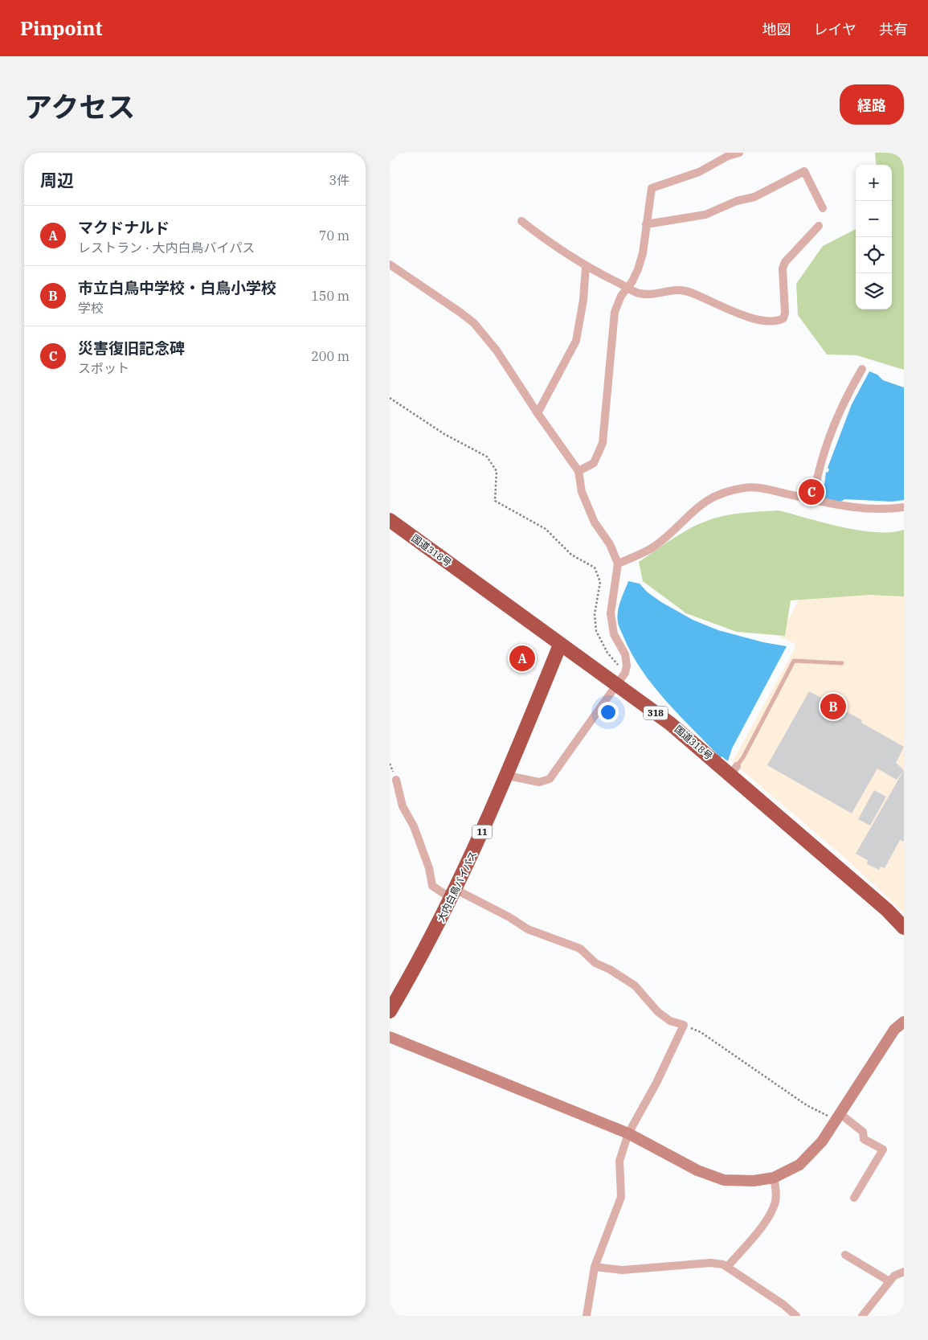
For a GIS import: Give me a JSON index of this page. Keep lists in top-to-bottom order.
{
  "streets": {
    "highway": [
      "国道318号",
      "318",
      "11",
      "大内白鳥バイパス"
    ]
  },
  "crossings": [
    ["国道318号", "大内白鳥バイパス"]
  ],
  "page": {
    "header": "Pinpoint",
    "nav": ["地図", "レイヤ", "共有"],
    "title": "アクセス",
    "buttons": "経路",
    "heading": ["周辺", "3件"],
    "map_buttons": ["+", "−"],
    "list": [
      {
        "mark": "A",
        "name": "マクドナルド",
        "note": "レストラン · 大内白鳥バイパス",
        "value": "70 m"
      },
      {
        "mark": "B",
        "name": "市立白鳥中学校・白鳥小学校",
        "note": "学校",
        "value": "150 m"
      },
      {
        "mark": "C",
        "name": "災害復旧記念碑",
        "note": "スポット",
        "value": "200 m"
      }
    ],
    "pins": ["C", "A", "B"]
  }
}
